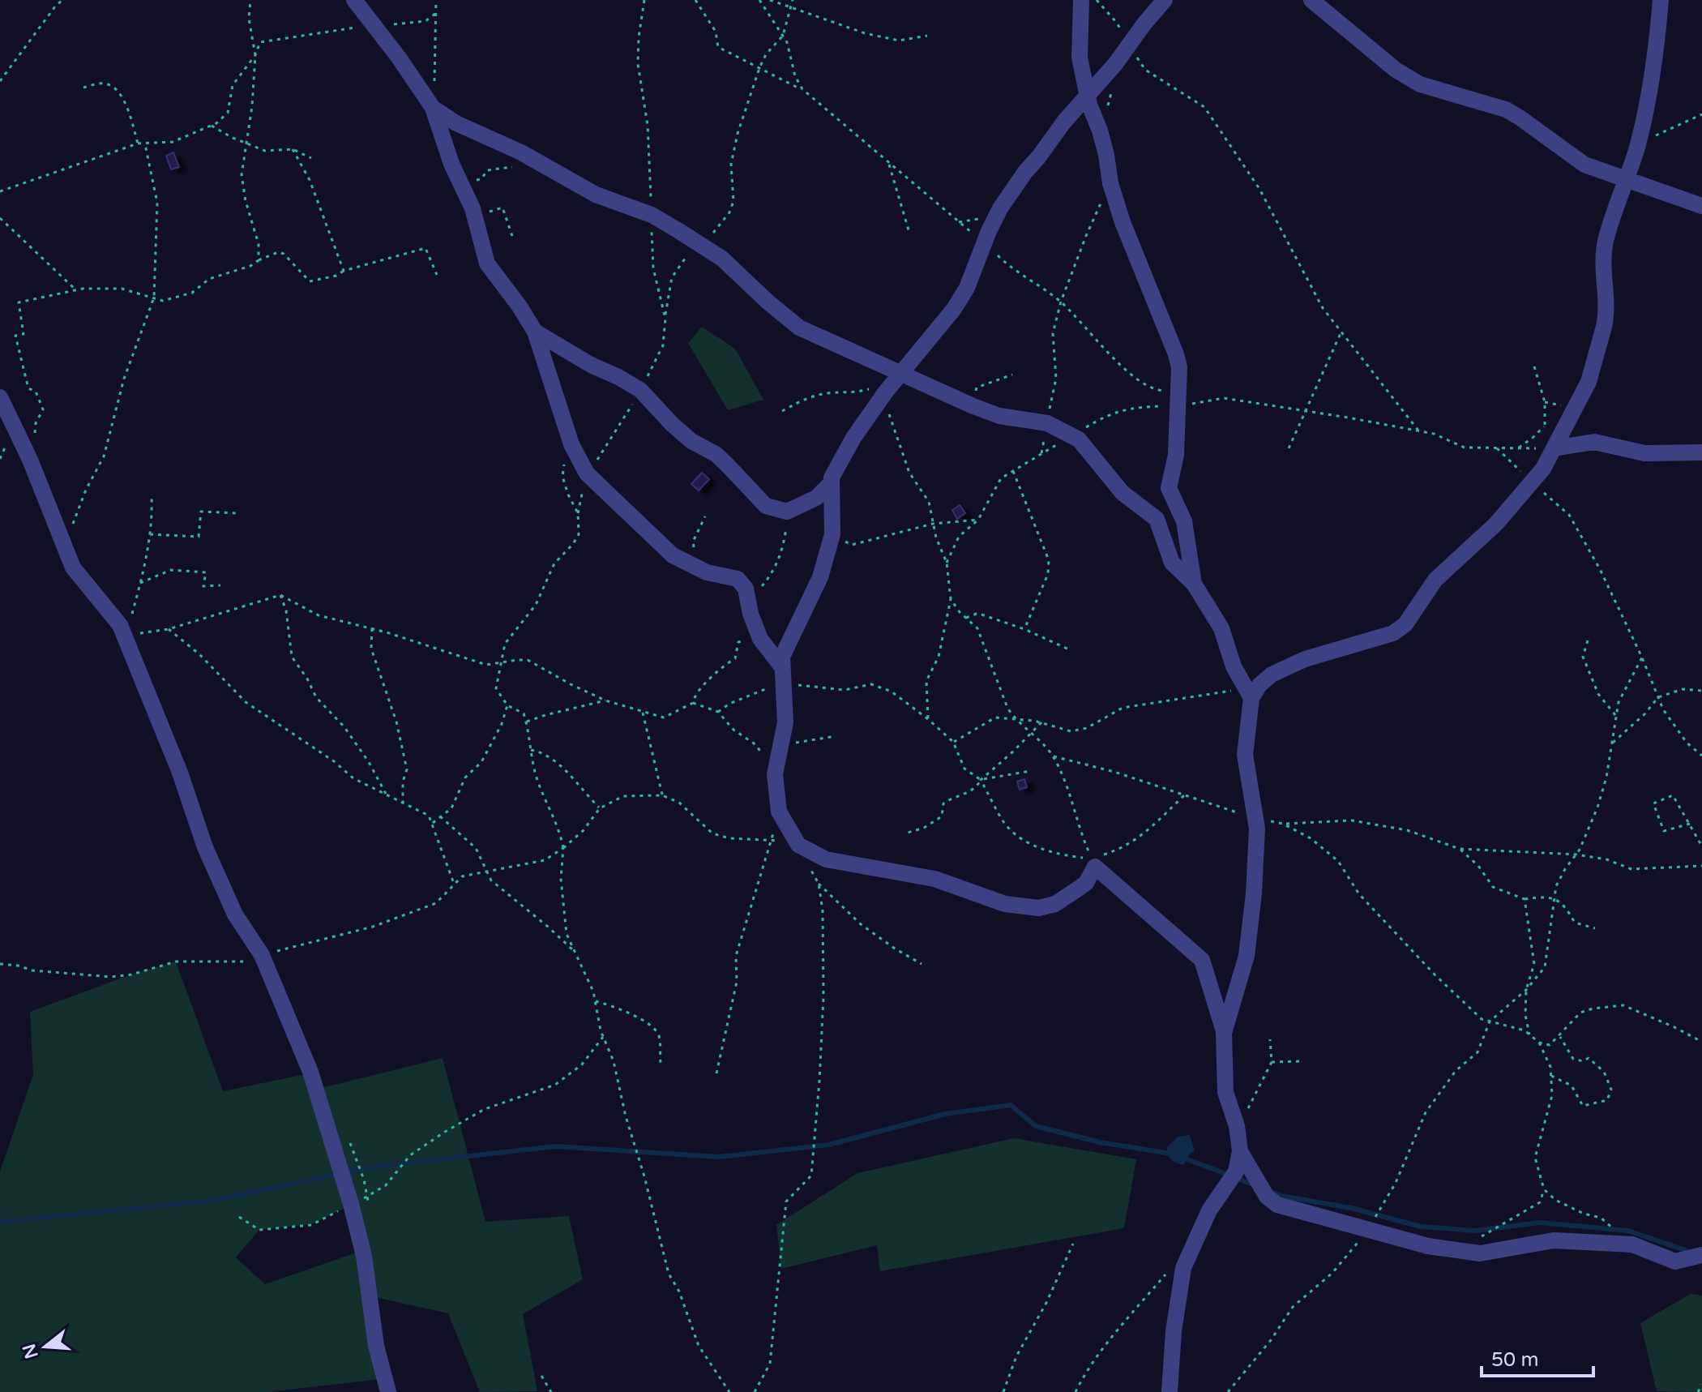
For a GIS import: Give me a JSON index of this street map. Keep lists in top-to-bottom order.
{
  "scale_bar": "50 m",
  "north": "left"
}
